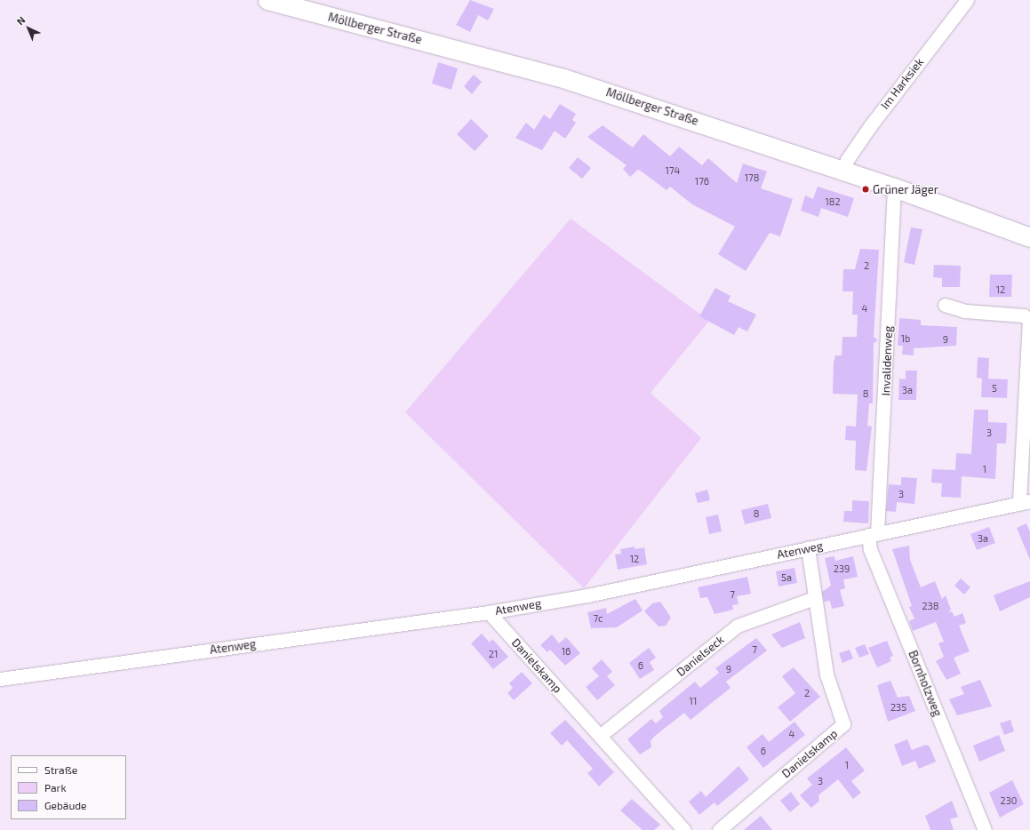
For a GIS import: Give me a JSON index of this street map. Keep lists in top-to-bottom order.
{
  "streets": {
    "street": [
      "Möllberger Straße",
      "Im Harksiek",
      "Invalidenweg",
      "Atenweg",
      "Danielseck",
      "Danielskamp",
      "Bornholzweg"
    ]
  },
  "crossings": [
    ["Möllberger Straße", "Im Harksiek"],
    ["Möllberger Straße", "Invalidenweg"],
    ["Invalidenweg", "Atenweg"],
    ["Invalidenweg", "Bornholzweg"],
    ["Atenweg", "Danielskamp"],
    ["Atenweg", "Bornholzweg"],
    ["Danielseck", "Danielskamp"]
  ],
  "places": ["Grüner Jäger"],
  "house_numbers": [
    "174",
    "178",
    "176",
    "182",
    "2",
    "12",
    "4",
    "1b",
    "9",
    "5",
    "3a",
    "8",
    "3",
    "1",
    "3",
    "8",
    "3a",
    "12",
    "239",
    "5a",
    "7",
    "238",
    "7c",
    "7",
    "16",
    "21",
    "6",
    "9",
    "2",
    "11",
    "235",
    "4",
    "6",
    "1",
    "3",
    "230"
  ],
  "legend": ["Straße", "Park", "Gebäude"],
  "north": "top left"
}
